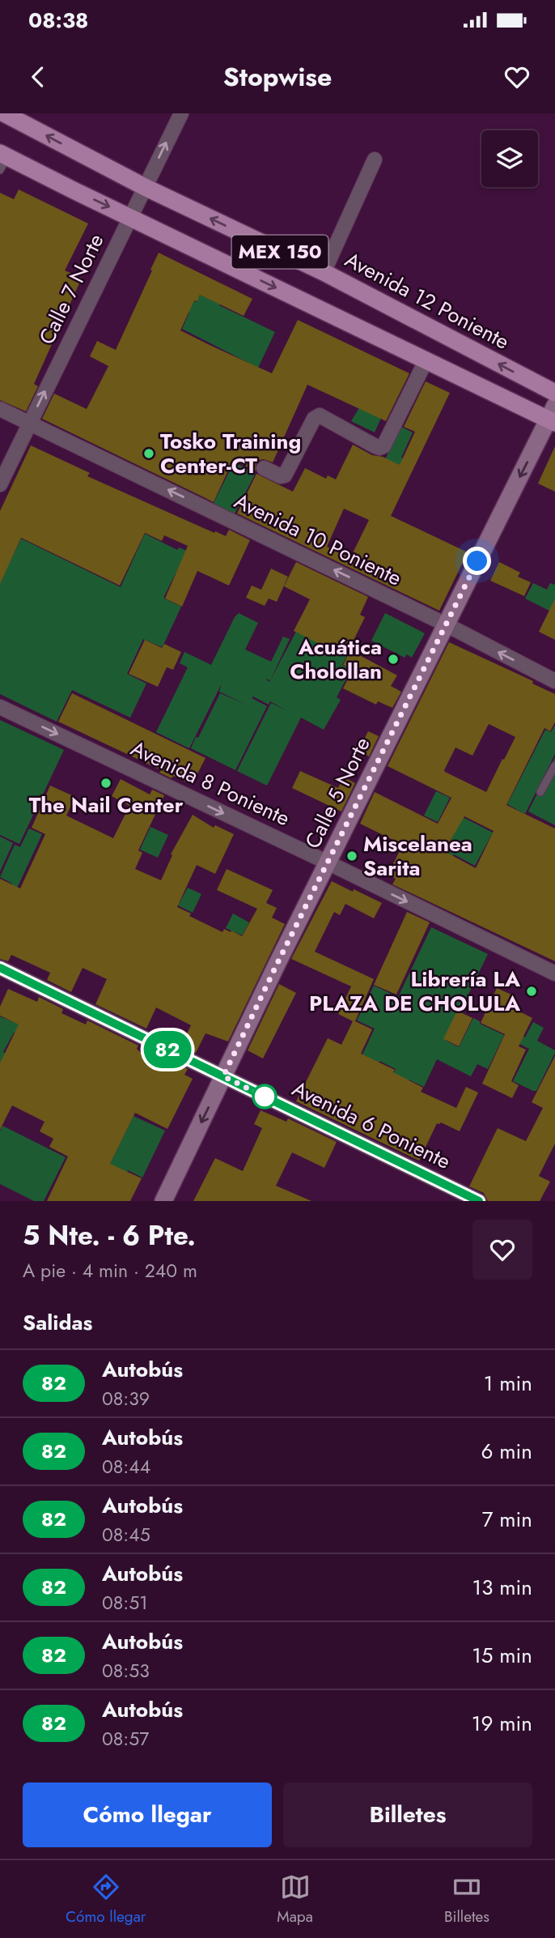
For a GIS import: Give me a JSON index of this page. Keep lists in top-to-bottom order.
{
  "streets": {
    "main road": ["MEX 150", "Avenida 12 Poniente"],
    "street": [
      "Calle 7 Norte",
      "Avenida 10 Poniente",
      "Avenida 8 Poniente",
      "Calle 5 Norte",
      "Avenida 6 Poniente"
    ]
  },
  "crossings": [
    ["MEX 150", "Calle 7 Norte"],
    ["MEX 150", "Calle 5 Norte"],
    ["Calle 7 Norte", "Avenida 12 Poniente"],
    ["Calle 7 Norte", "Avenida 10 Poniente"],
    ["Avenida 10 Poniente", "Calle 5 Norte"],
    ["Avenida 8 Poniente", "Calle 5 Norte"],
    ["Calle 5 Norte", "Avenida 6 Poniente"]
  ],
  "one_way": [
    "Calle 7 Norte",
    "Avenida 10 Poniente",
    "Avenida 8 Poniente",
    "Calle 5 Norte"
  ],
  "places": [
    "Tosko Training Center-CT",
    "Acuática Cholollan",
    "The Nail Center",
    "Miscelanea Sarita",
    "Librería LA PLAZA DE CHOLULA"
  ],
  "lines": ["bus line 82"],
  "page": {
    "status": "08:38",
    "header": "Stopwise",
    "on_map": "82",
    "heading": [
      ["5 Nte. - 6 Pte.", "A pie · 4 min · 240 m"],
      "Salidas"
    ],
    "list": [
      {
        "mark": "82",
        "name": "Autobús",
        "note": "08:39",
        "value": "1 min"
      },
      {
        "mark": "82",
        "name": "Autobús",
        "note": "08:44",
        "value": "6 min"
      },
      {
        "mark": "82",
        "name": "Autobús",
        "note": "08:45",
        "value": "7 min"
      },
      {
        "mark": "82",
        "name": "Autobús",
        "note": "08:51",
        "value": "13 min"
      },
      {
        "mark": "82",
        "name": "Autobús",
        "note": "08:53",
        "value": "15 min"
      },
      {
        "mark": "82",
        "name": "Autobús",
        "note": "08:57",
        "value": "19 min"
      }
    ],
    "buttons": ["Cómo llegar", "Billetes"],
    "tabs": ["Cómo llegar", "Mapa", "Billetes"]
  }
}
